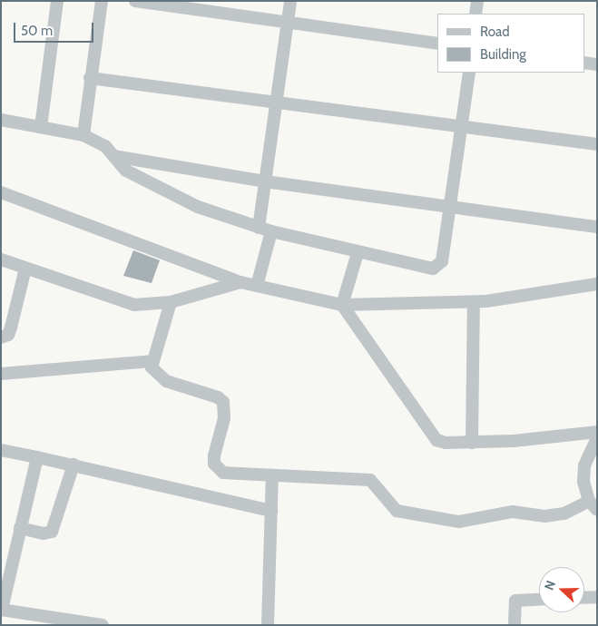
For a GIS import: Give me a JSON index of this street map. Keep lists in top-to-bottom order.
{
  "legend": ["Road", "Building"],
  "scale_bar": "50 m",
  "north": "left"
}
